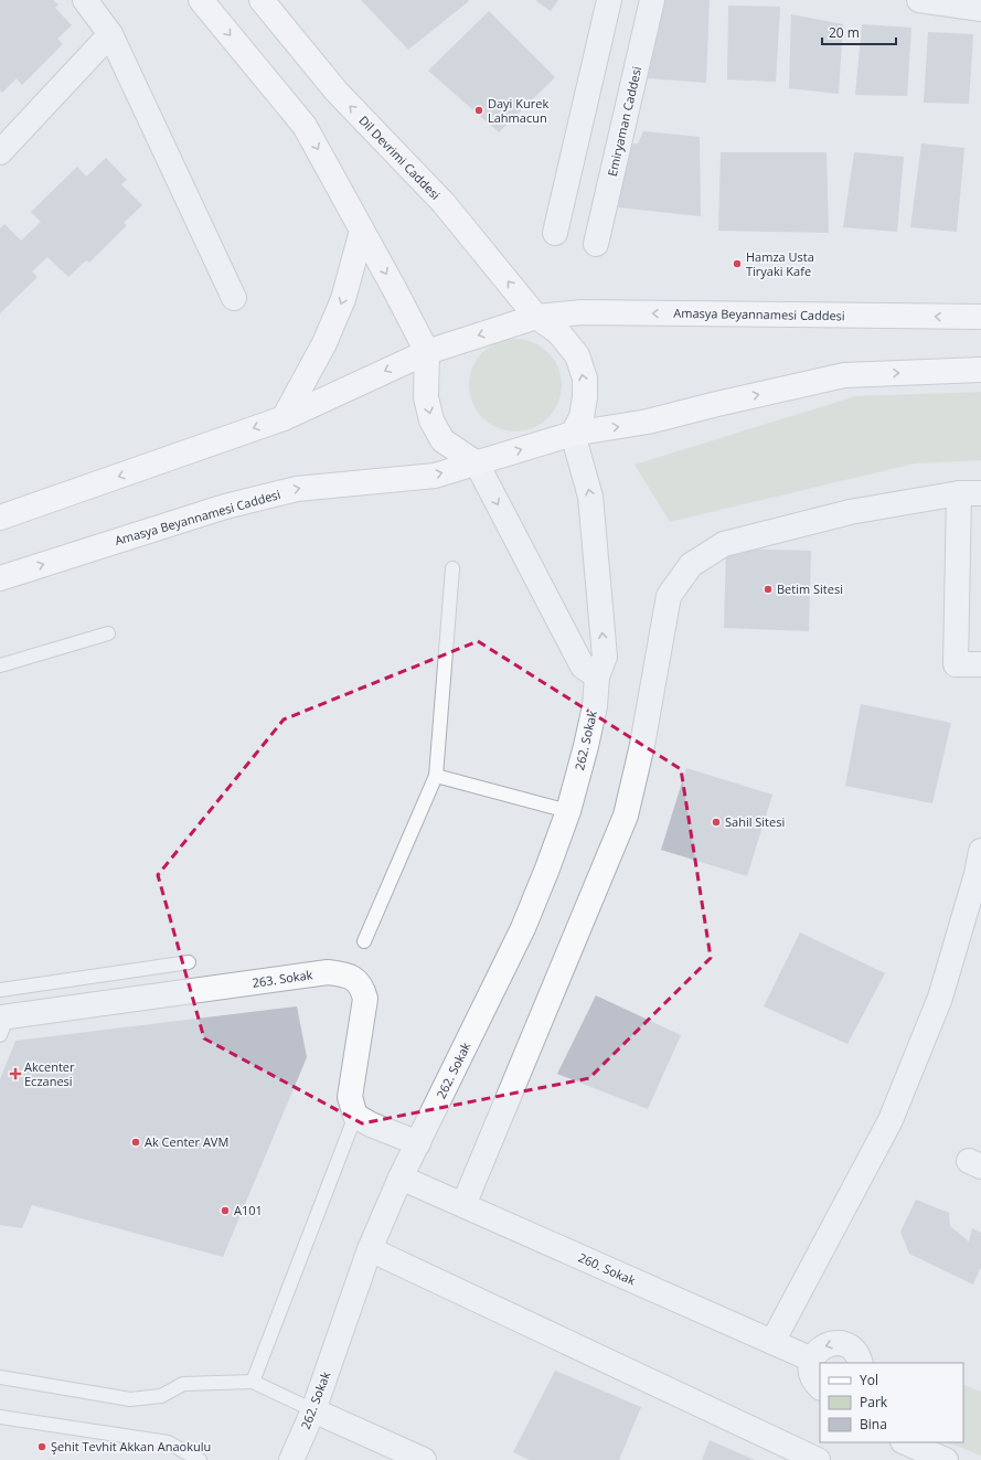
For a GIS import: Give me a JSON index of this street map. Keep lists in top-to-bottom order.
{
  "streets": {
    "main road": ["Dil Devrimi Caddesi", "Amasya Beyannamesi Caddesi"],
    "street": [
      "Emiryaman Caddesi",
      "262. Sokak",
      "263. Sokak",
      "260. Sokak"
    ]
  },
  "crossings": [
    ["Dil Devrimi Caddesi", "Amasya Beyannamesi Caddesi"],
    ["Dil Devrimi Caddesi", "262. Sokak"],
    ["Amasya Beyannamesi Caddesi", "262. Sokak"],
    ["262. Sokak", "260. Sokak"]
  ],
  "places": {
    "other": [
      "Dayi Kurek Lahmacun",
      "Hamza Usta Tiryaki Kafe",
      "Betim Sitesi",
      "Sahil Sitesi",
      "Ak Center AVM",
      "A101",
      "Şehit Tevhit Akkan Anaokulu"
    ],
    "health": ["Akcenter Eczanesi"]
  },
  "legend": ["Yol", "Park", "Bina"],
  "scale_bar": "20 m"
}
